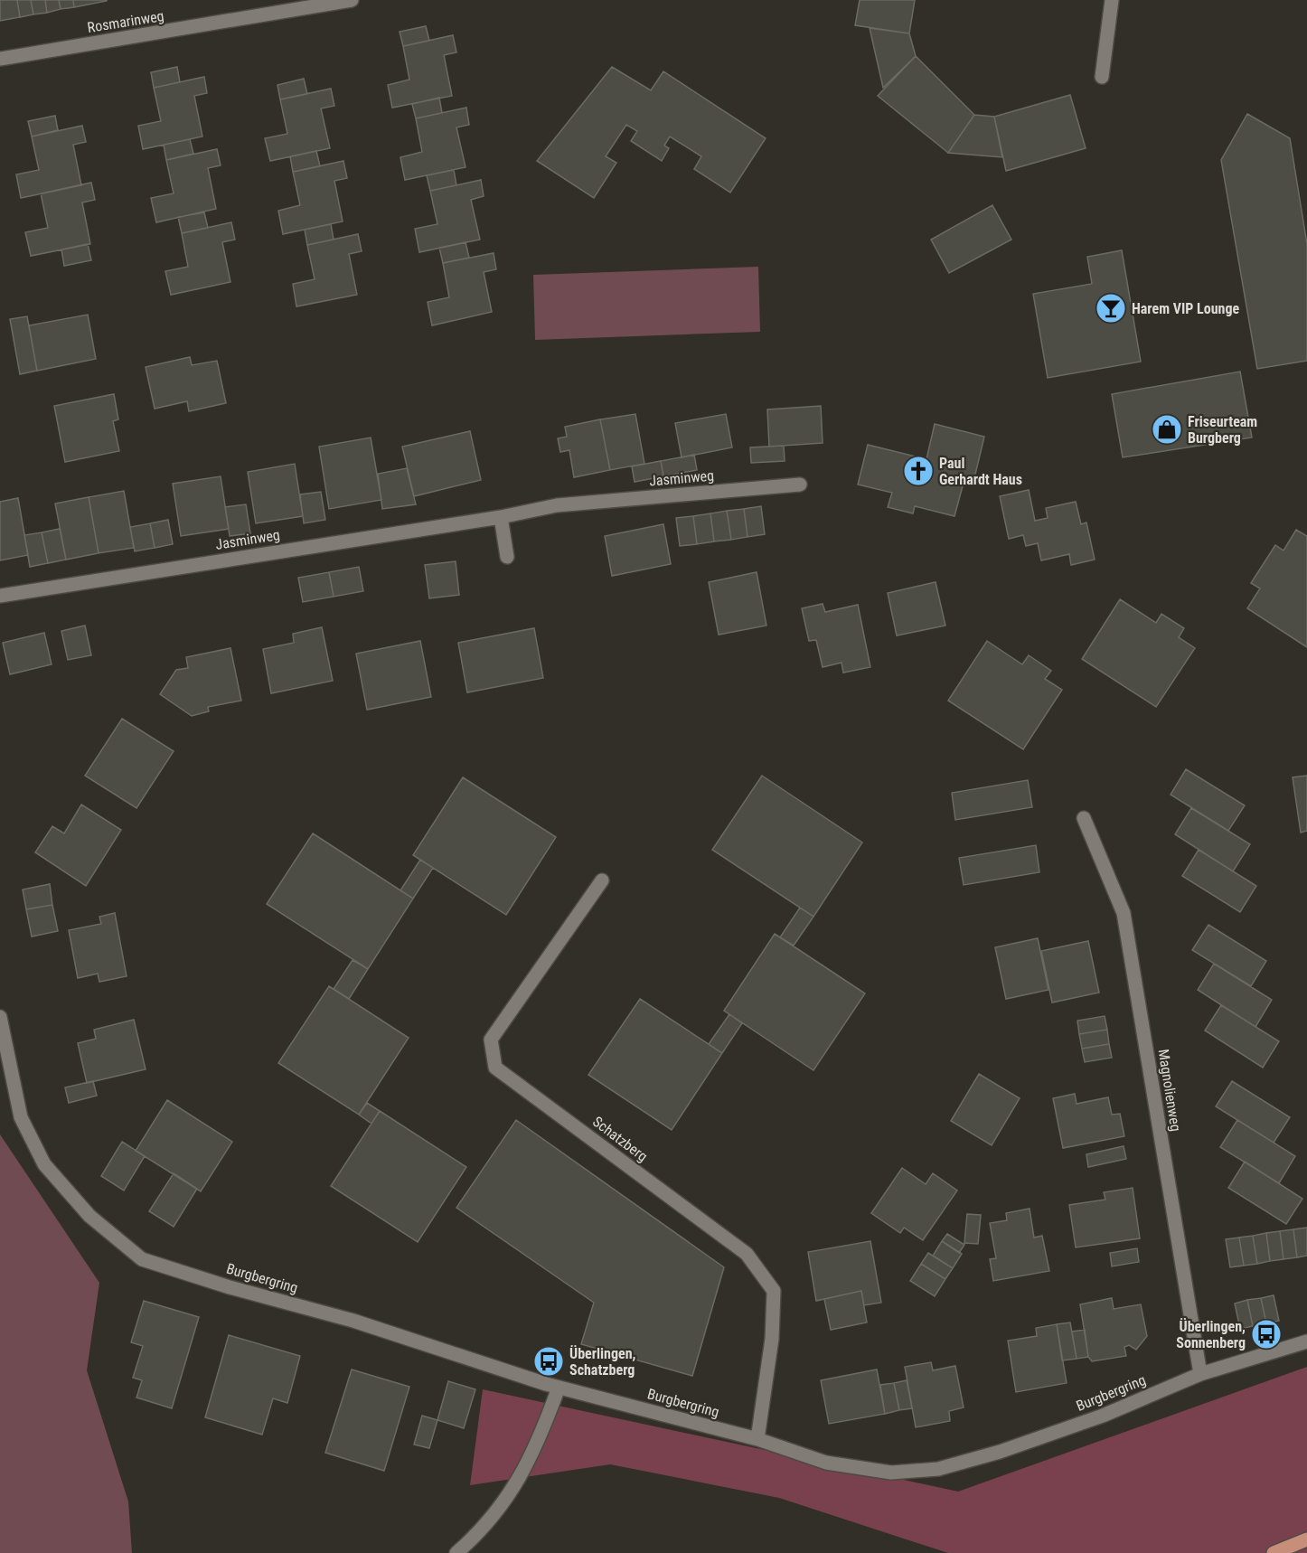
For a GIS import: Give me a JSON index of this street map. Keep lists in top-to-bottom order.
{
  "streets": {
    "street": [
      "Rosmarinweg",
      "Jasminweg",
      "Magnolienweg",
      "Schatzberg",
      "Burgbergring"
    ]
  },
  "crossings": [
    ["Magnolienweg", "Burgbergring"],
    ["Schatzberg", "Burgbergring"]
  ],
  "places": {
    "bar": ["Harem VIP Lounge"],
    "shop": ["Friseurteam Burgberg"],
    "church": ["Paul Gerhardt Haus"],
    "bus stop": ["Überlingen, Sonnenberg", "Überlingen, Schatzberg"]
  }
}
